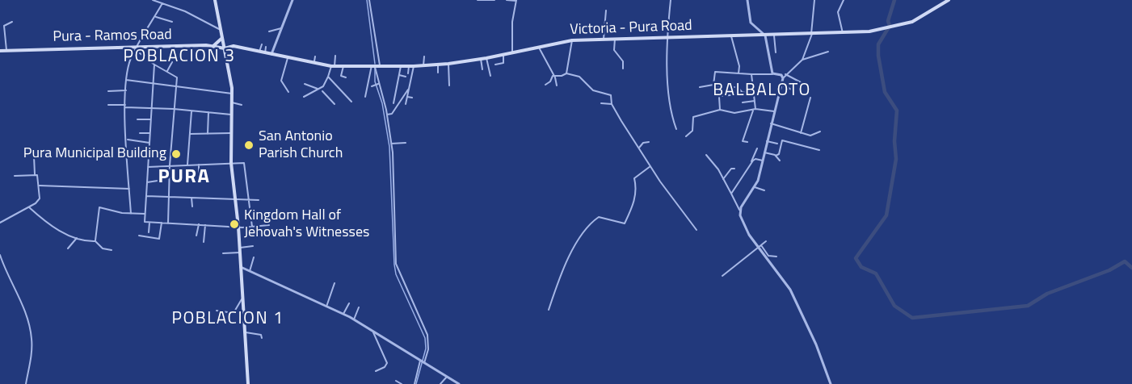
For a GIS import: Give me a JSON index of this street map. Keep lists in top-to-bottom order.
{
  "streets": {
    "main road": ["Victoria - Pura Road", "Pura - Ramos Road"]
  },
  "crossings": [
    ["Victoria - Pura Road", "Pura - Ramos Road"]
  ],
  "districts": [
    "POBLACION 3",
    "BALBALOTO",
    "PURA",
    "POBLACION 1"
  ],
  "places": ["San Antonio Parish Church", "Pura Municipal Building", "Kingdom Hall of Jehovah's Witnesses"]
}
